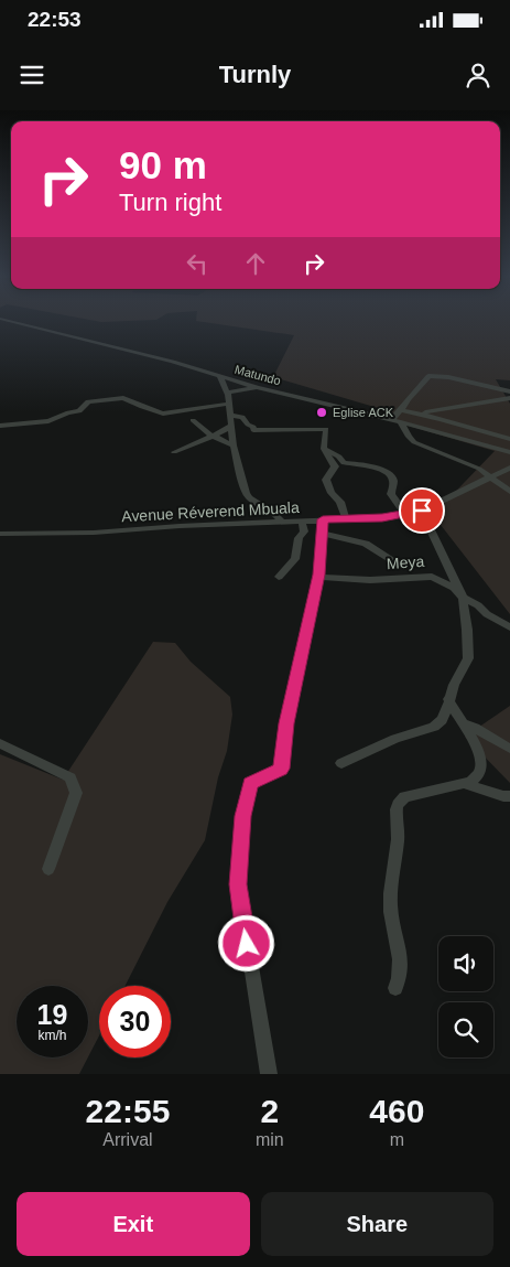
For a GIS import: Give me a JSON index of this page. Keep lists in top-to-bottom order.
{
  "streets": {
    "street": ["Matundo", "Avenue Réverend Mbuala", "Meya"]
  },
  "places": ["Eglise ACK"],
  "page": {
    "status": "22:53",
    "header": "Turnly",
    "turn": ["90 m", "Turn right"],
    "speed": "19 km/h",
    "limit": "30",
    "eta": [
      "22:55",
      "Arrival",
      "2",
      "min",
      "460",
      "m"
    ],
    "buttons": ["Exit", "Share"]
  }
}
